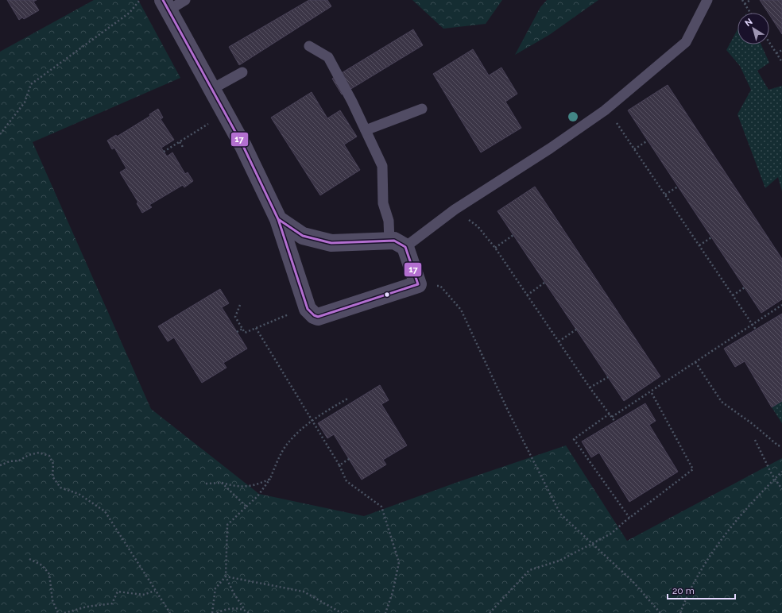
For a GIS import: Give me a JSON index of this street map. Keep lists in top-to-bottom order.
{
  "lines": ["transit line 17"],
  "scale_bar": "20 m",
  "north": "top left"
}
